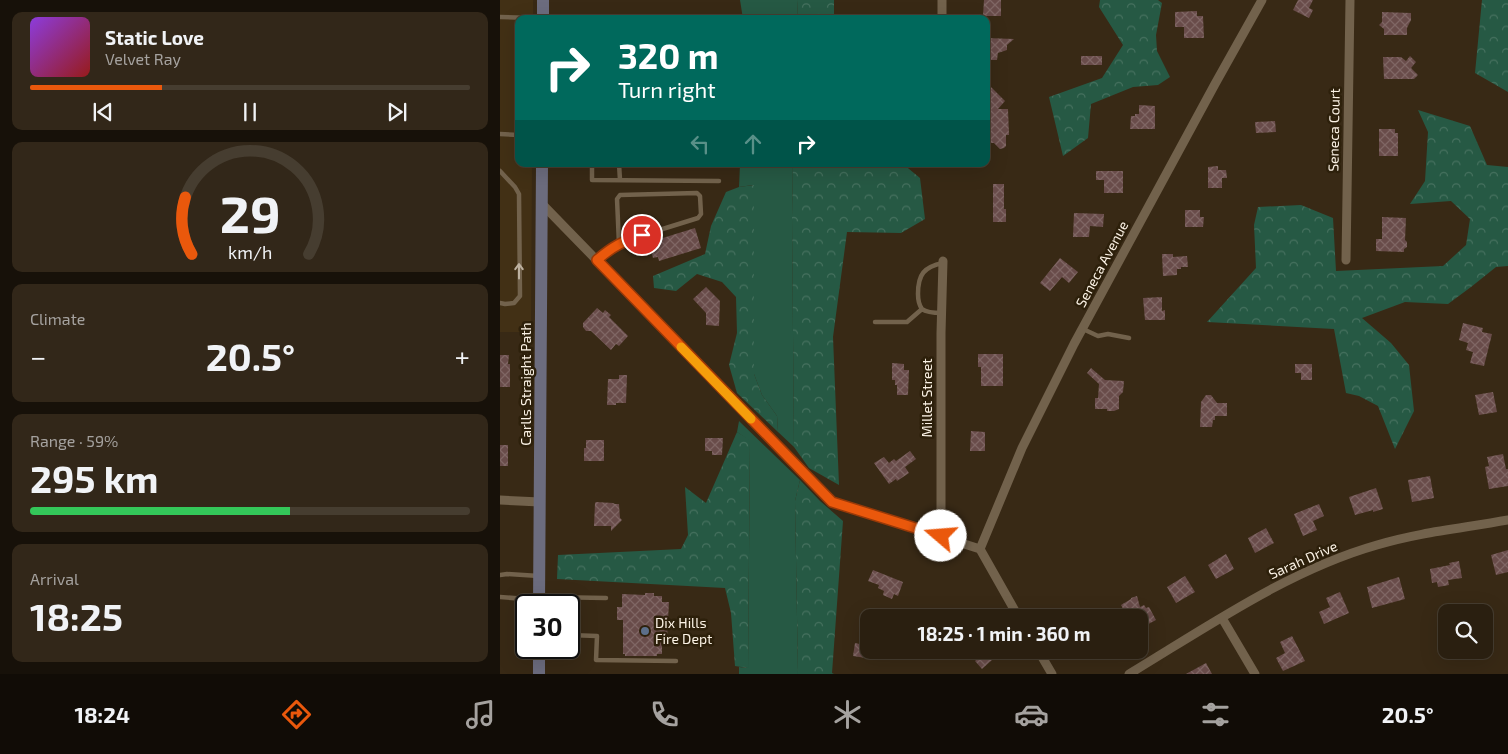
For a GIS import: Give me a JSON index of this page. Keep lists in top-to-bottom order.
{
  "streets": {
    "street": [
      "Seneca Court",
      "Seneca Avenue",
      "Carlls Straight Path",
      "Millet Street",
      "Sarah Drive"
    ]
  },
  "places": ["Dix Hills Fire Dept"],
  "page": {
    "turn": ["320 m", "Turn right"],
    "song": ["Static Love", "Velvet Ray"],
    "tile": [
      "Climate",
      ["Range · 59%", "295 km"],
      ["Arrival", "18:25"]
    ],
    "heat": ["−", "20.5°", "+"],
    "limit": "30",
    "trip": "18:25 · 1 min · 360 m",
    "tabs": ["18:24", "20.5°"],
    "gauge": ["29", "km/h"]
  }
}
